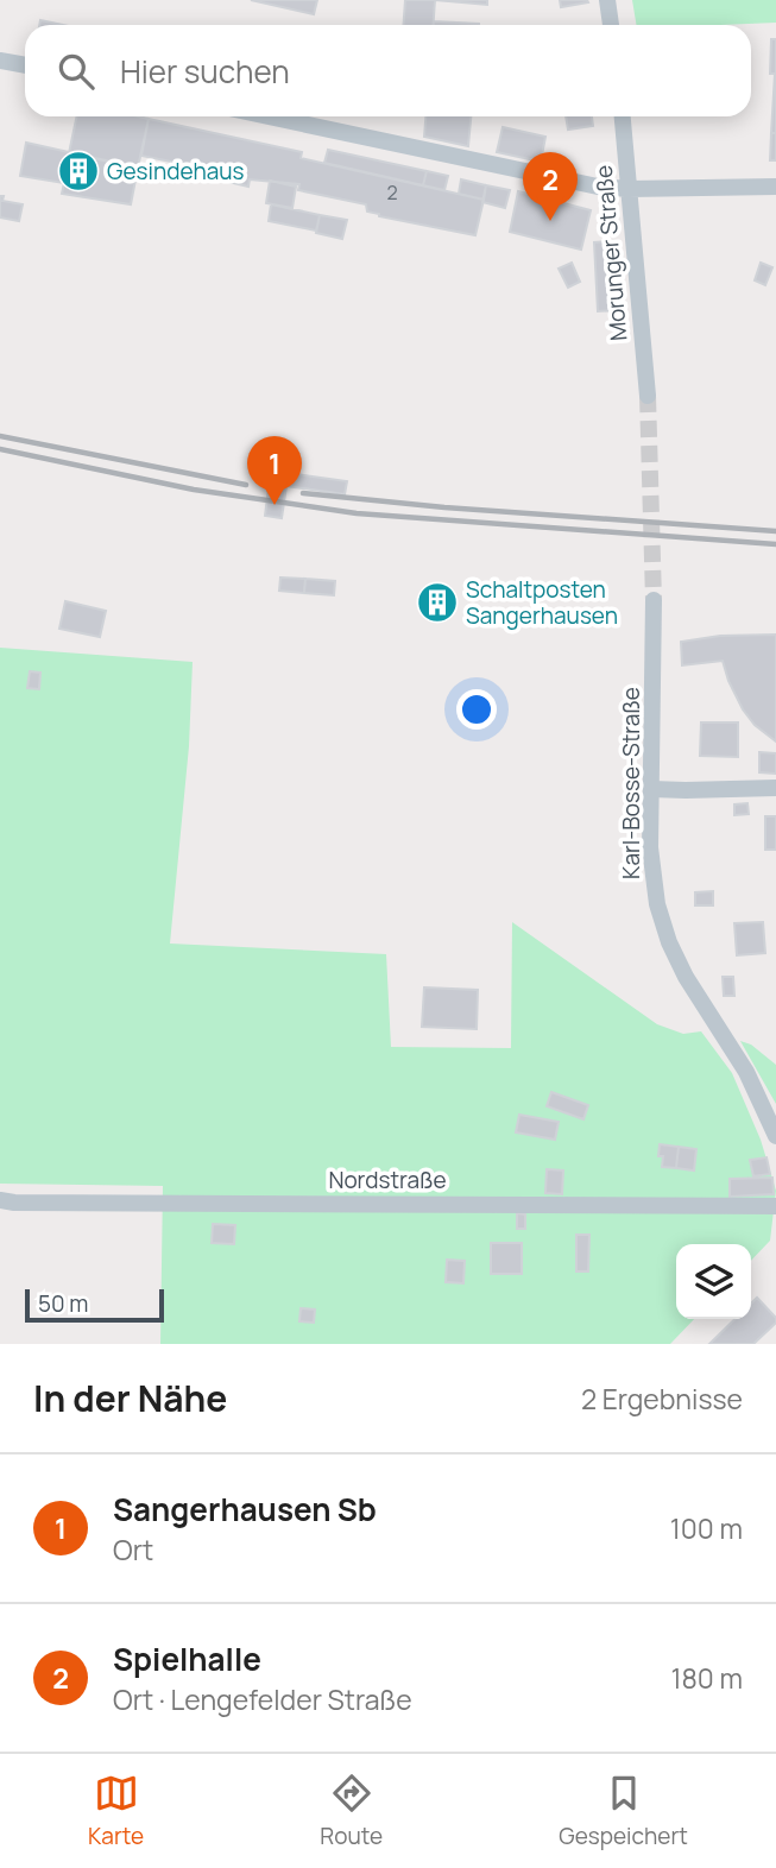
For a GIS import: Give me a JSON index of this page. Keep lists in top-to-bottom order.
{
  "streets": {
    "street": ["Morunger Straße", "Karl-Bosse-Straße", "Nordstraße"]
  },
  "places": {
    "building": ["Gesindehaus", "Schaltposten Sangerhausen"]
  },
  "house_numbers": ["2"],
  "scale_bar": "50 m",
  "page": {
    "search": "Hier suchen",
    "pins": ["2", "1"],
    "scale": "50 m",
    "heading": ["In der Nähe", "2 Ergebnisse"],
    "list": [
      {
        "mark": "1",
        "name": "Sangerhausen Sb",
        "note": "Ort",
        "value": "100 m"
      },
      {
        "mark": "2",
        "name": "Spielhalle",
        "note": "Ort · Lengefelder Straße",
        "value": "180 m"
      }
    ],
    "nav": ["Karte", "Route", "Gespeichert"]
  }
}
